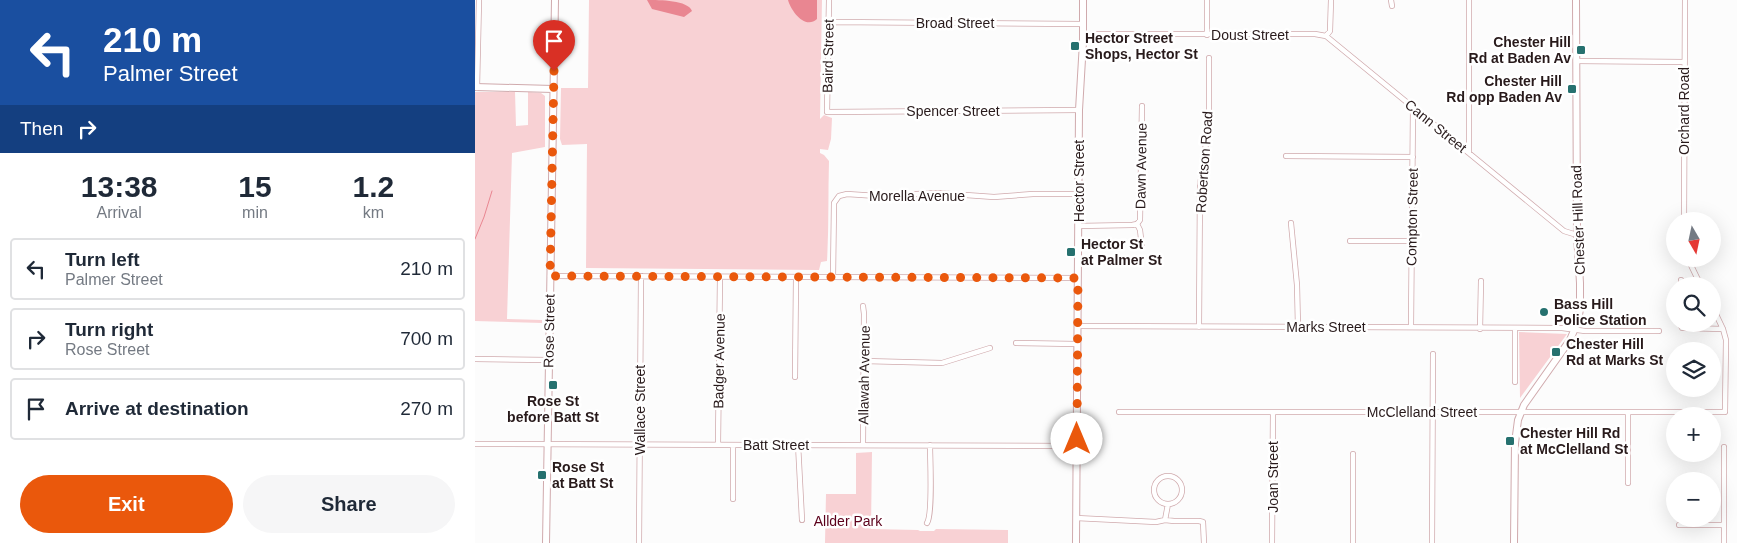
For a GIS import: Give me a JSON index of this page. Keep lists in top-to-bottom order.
{
  "streets": {
    "street": [
      "Broad Street",
      "Doust Street",
      "Baird Street",
      "Spencer Street",
      "Orchard Road",
      "Cann Street",
      "Robertson Road",
      "Dawn Avenue",
      "Hector Street",
      "Morella Avenue",
      "Compton Street",
      "Chester Hill Road",
      "Marks Street",
      "Rose Street",
      "Badger Avenue",
      "Allawah Avenue",
      "Wallace Street",
      "McClelland Street",
      "Batt Street",
      "Joan Street"
    ]
  },
  "crossings": [
    ["Broad Street", "Baird Street"],
    ["Broad Street", "Hector Street"],
    ["Doust Street", "Cann Street"],
    ["Doust Street", "Hector Street"],
    ["Baird Street", "Spencer Street"],
    ["Spencer Street", "Hector Street"],
    ["Cann Street", "Compton Street"],
    ["Cann Street", "Chester Hill Road"],
    ["Robertson Road", "Marks Street"],
    ["Dawn Avenue", "Hector Street"],
    ["Hector Street", "Morella Avenue"],
    ["Hector Street", "Marks Street"],
    ["Hector Street", "Batt Street"],
    ["Compton Street", "Marks Street"],
    ["Chester Hill Road", "Marks Street"],
    ["Chester Hill Road", "McClelland Street"],
    ["Rose Street", "Batt Street"],
    ["Badger Avenue", "Batt Street"],
    ["Allawah Avenue", "Batt Street"],
    ["Wallace Street", "Batt Street"],
    ["McClelland Street", "Joan Street"]
  ],
  "parks": ["Allder Park"],
  "places": {
    "transit": [
      "Hector Street Shops, Hector St",
      "Chester Hill Rd at Baden Av",
      "Chester Hill Rd opp Baden Av",
      "Hector St at Palmer St",
      "Chester Hill Rd at Marks St",
      "Rose St before Batt St",
      "Chester Hill Rd at McClelland St",
      "Rose St at Batt St"
    ],
    "other": ["Bass Hill Police Station"]
  },
  "north": "bottom",
  "page": {
    "turn": ["210 m", "Palmer Street"],
    "then": "Then",
    "eta": [
      "13:38",
      "Arrival",
      "15",
      "min",
      "1.2",
      "km"
    ],
    "map_buttons": ["+", "−"],
    "list": [
      {
        "name": "Turn left",
        "note": "Palmer Street",
        "value": "210 m"
      },
      {
        "name": "Turn right",
        "note": "Rose Street",
        "value": "700 m"
      },
      {
        "name": "Arrive at destination",
        "value": "270 m"
      }
    ],
    "buttons": ["Exit", "Share"]
  }
}
